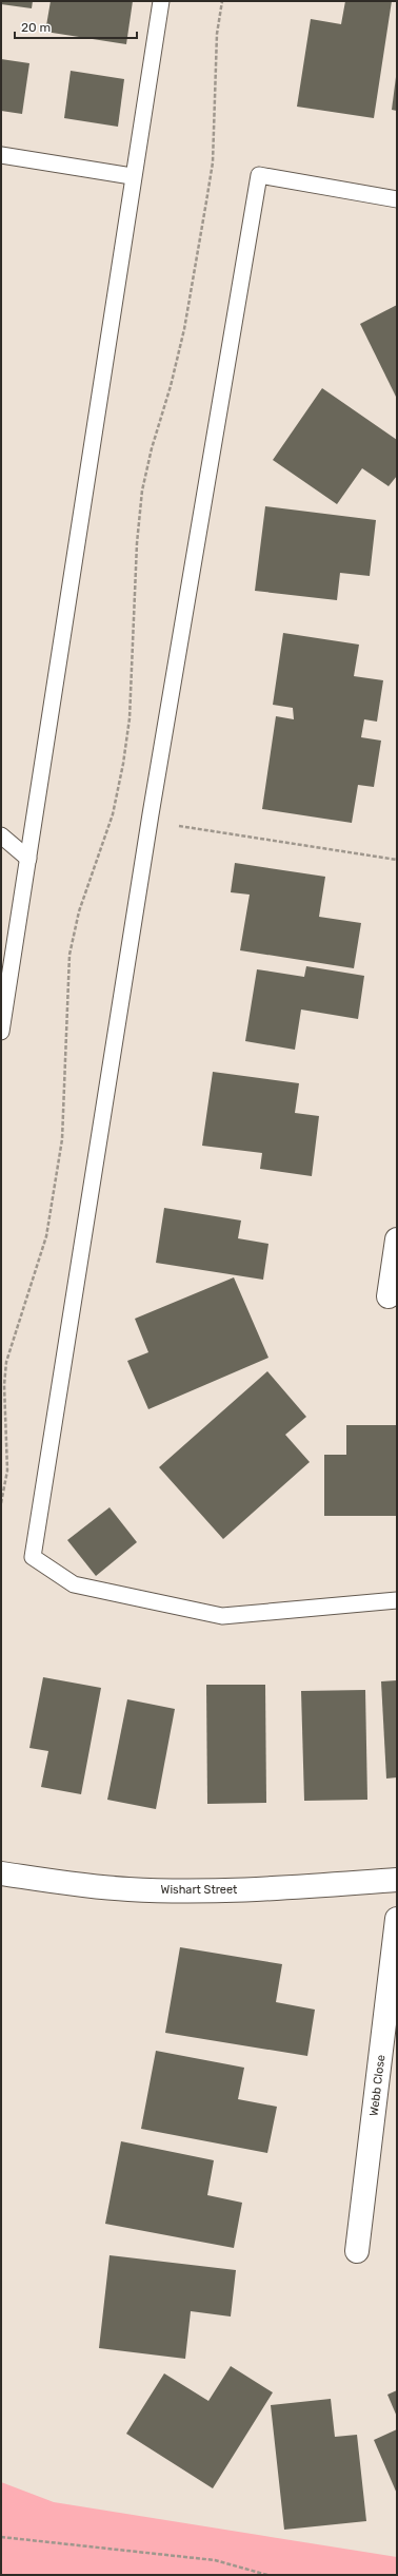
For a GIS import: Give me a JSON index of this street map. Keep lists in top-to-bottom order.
{
  "streets": {
    "street": ["Wishart Street", "Webb Close"]
  },
  "scale_bar": "20 m"
}
